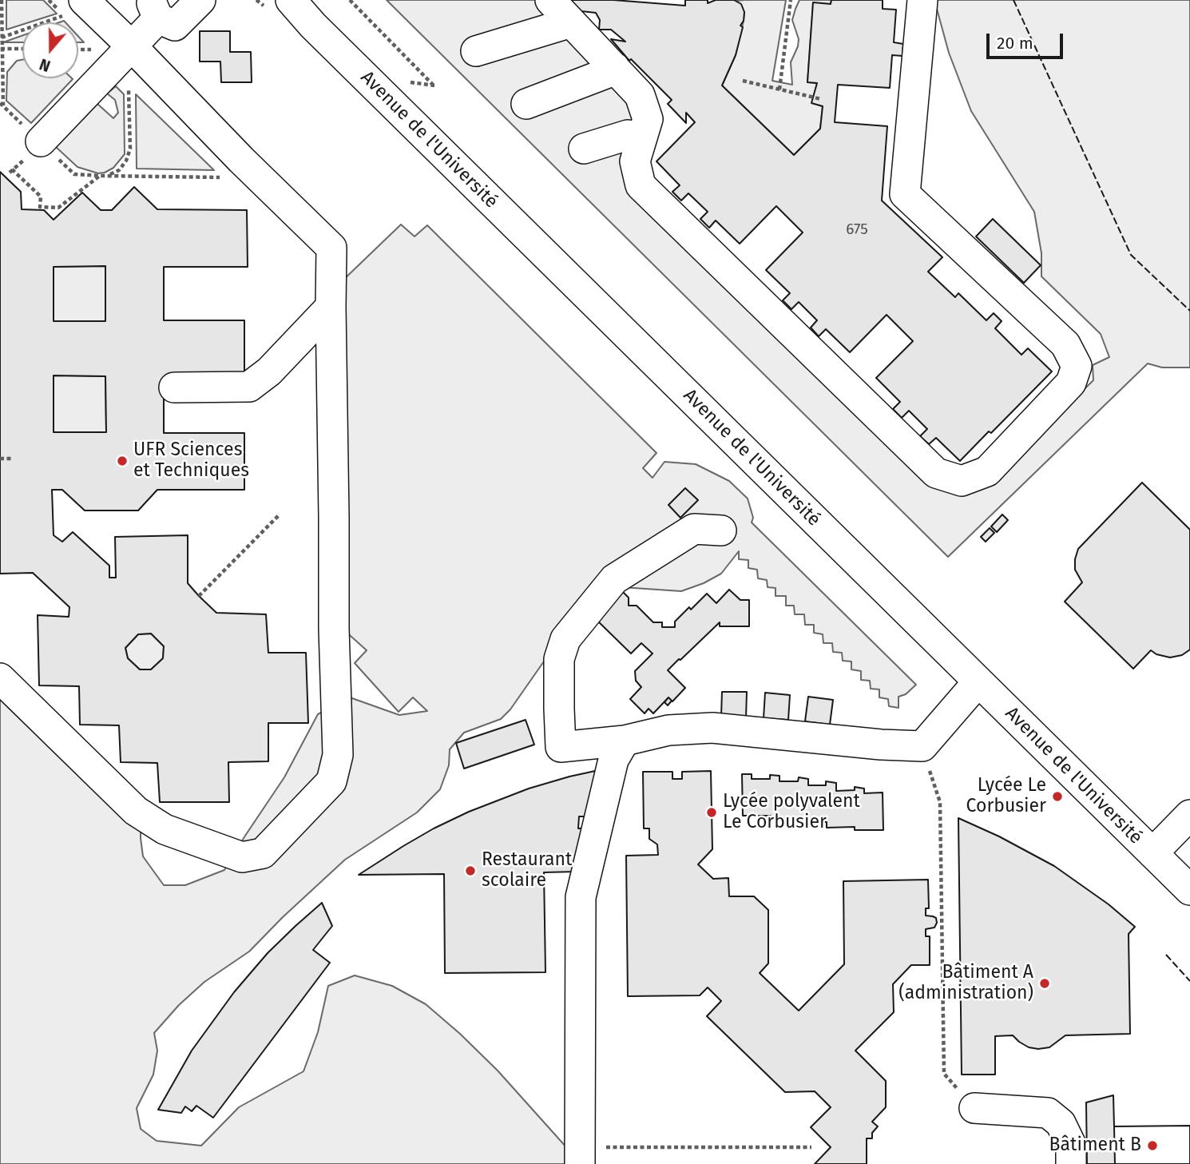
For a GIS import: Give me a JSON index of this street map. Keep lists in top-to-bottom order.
{
  "streets": {
    "street": ["Avenue de l'Université"]
  },
  "places": [
    "UFR Sciences et Techniques",
    "Lycée Le Corbusier",
    "Lycée polyvalent Le Corbusier",
    "Restaurant scolaire",
    "Bâtiment A (administration)",
    "Bâtiment B"
  ],
  "house_numbers": ["675"],
  "scale_bar": "20 m",
  "north": "bottom"
}
